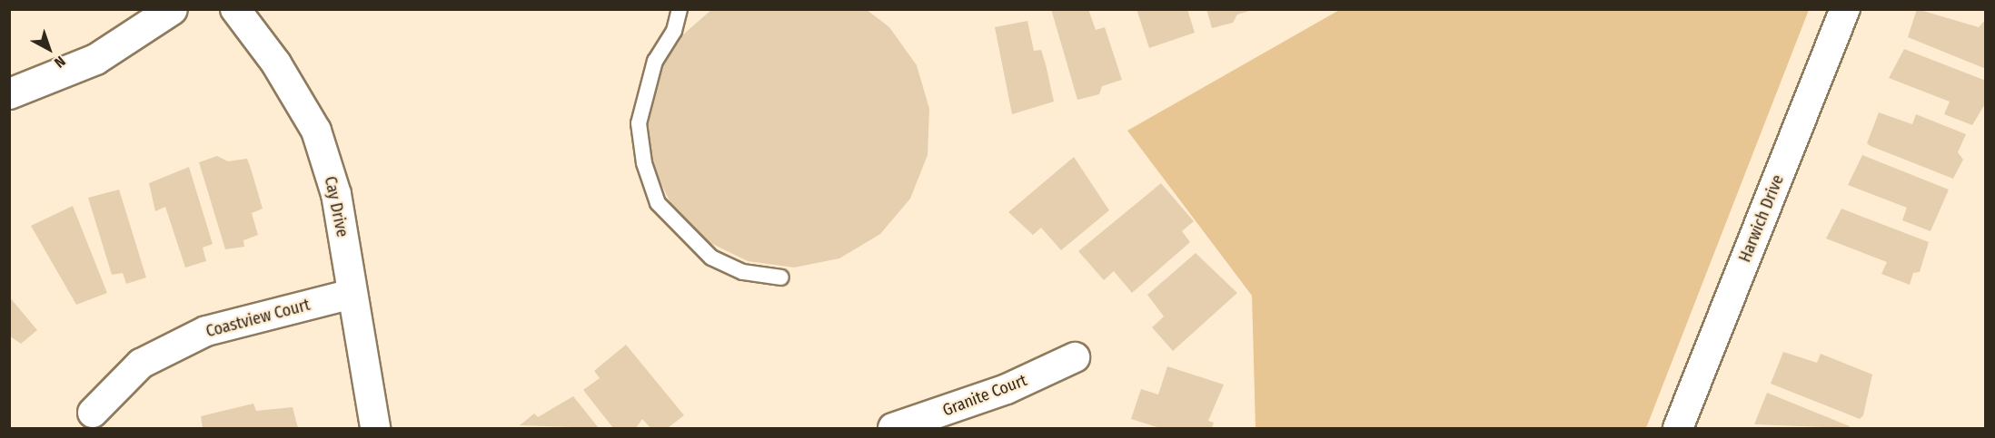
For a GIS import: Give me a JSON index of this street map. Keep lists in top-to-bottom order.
{
  "streets": {
    "street": [
      "Cay Drive",
      "Harwich Drive",
      "Coastview Court",
      "Granite Court"
    ]
  },
  "crossings": [
    ["Cay Drive", "Coastview Court"]
  ],
  "north": "bottom right"
}
